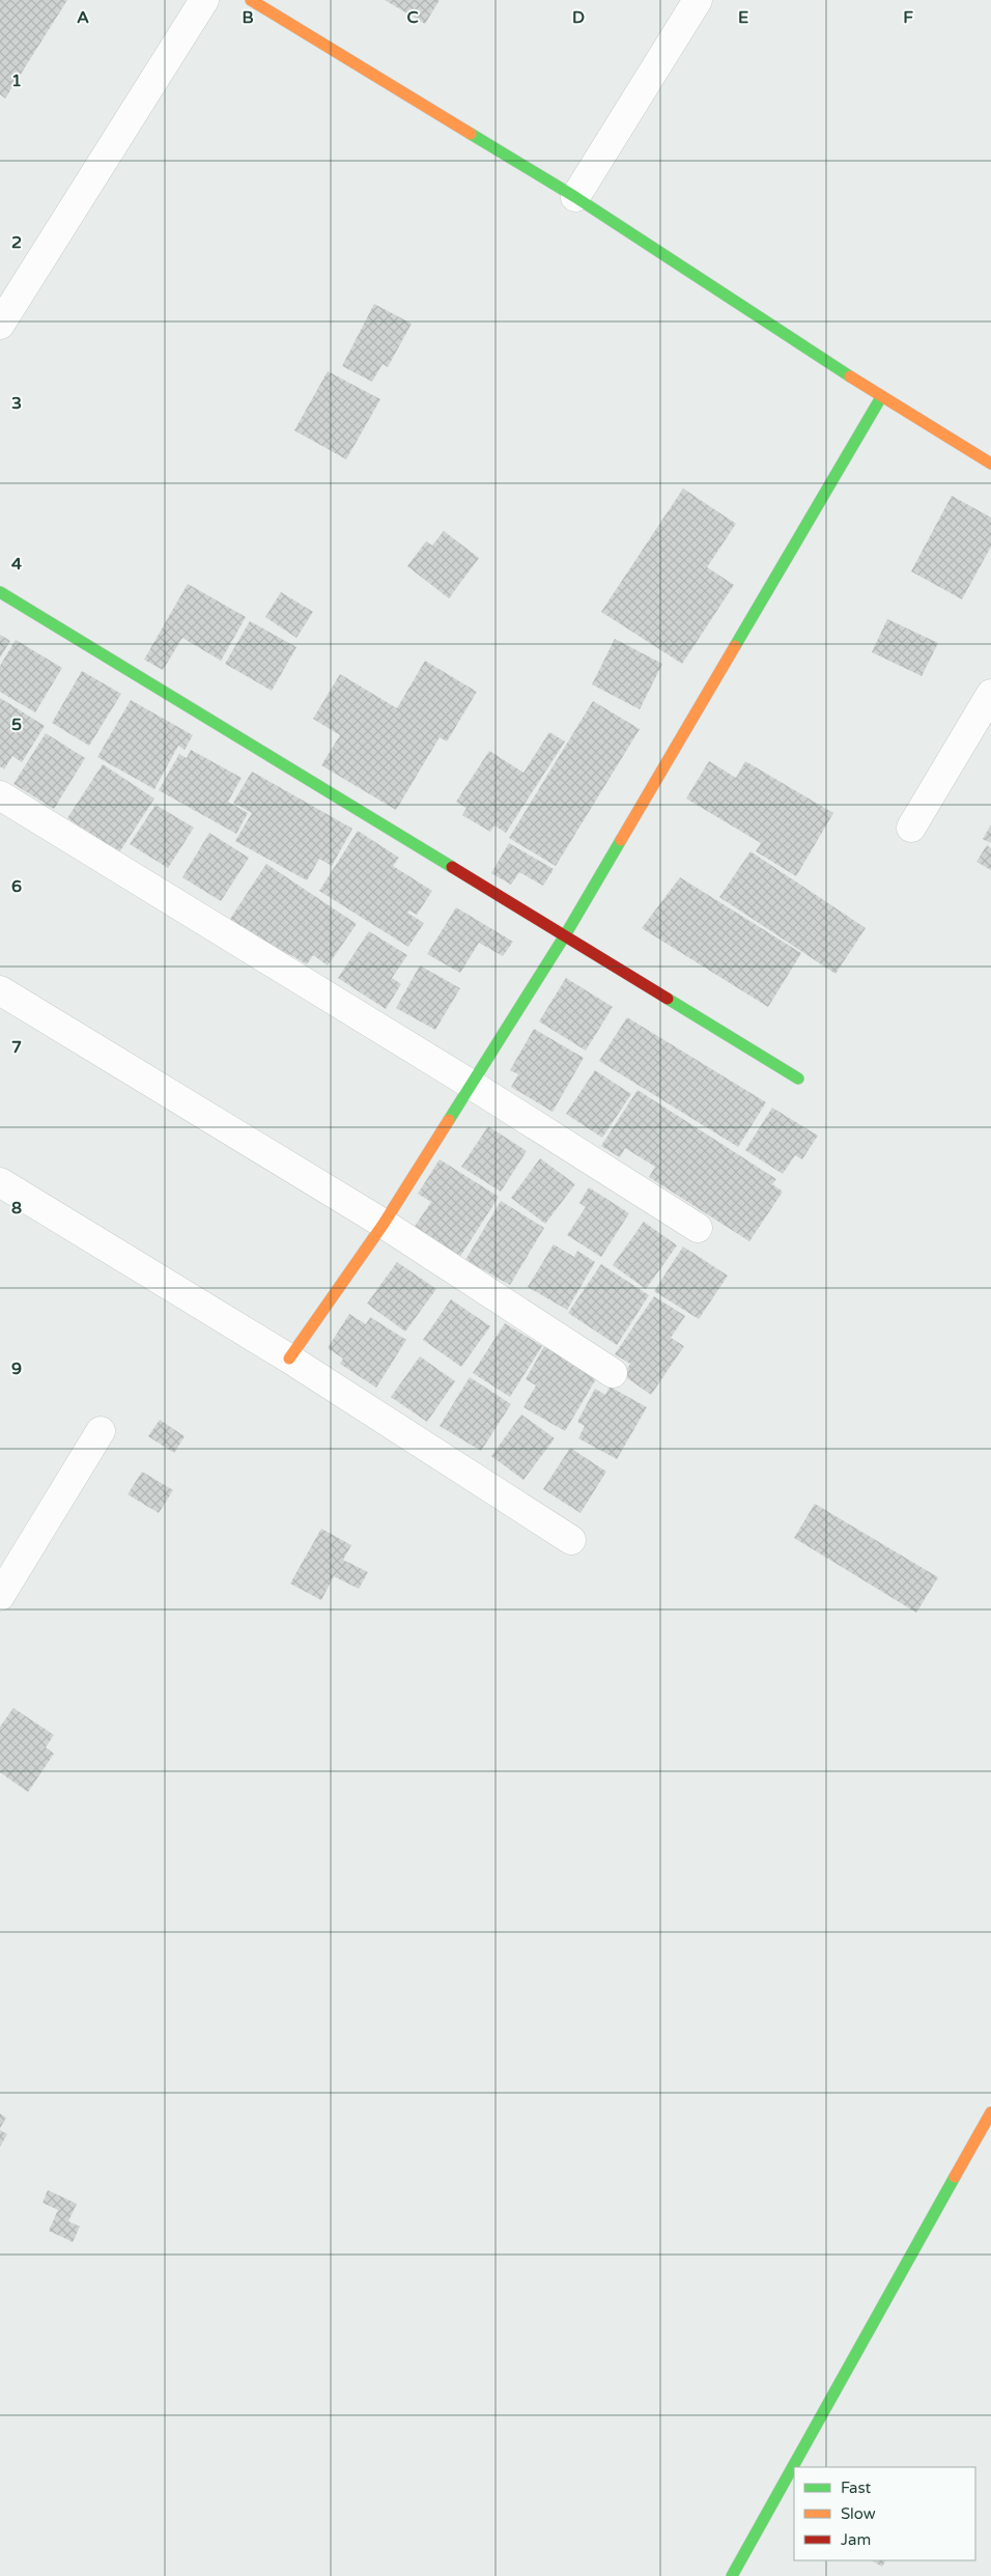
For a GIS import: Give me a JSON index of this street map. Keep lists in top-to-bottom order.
{
  "legend": ["Fast", "Slow", "Jam"],
  "grid": {
    "columns": [
      "A",
      "B",
      "C",
      "D",
      "E",
      "F"
    ],
    "rows": [
      "1",
      "2",
      "3",
      "4",
      "5",
      "6",
      "7",
      "8",
      "9"
    ]
  }
}
